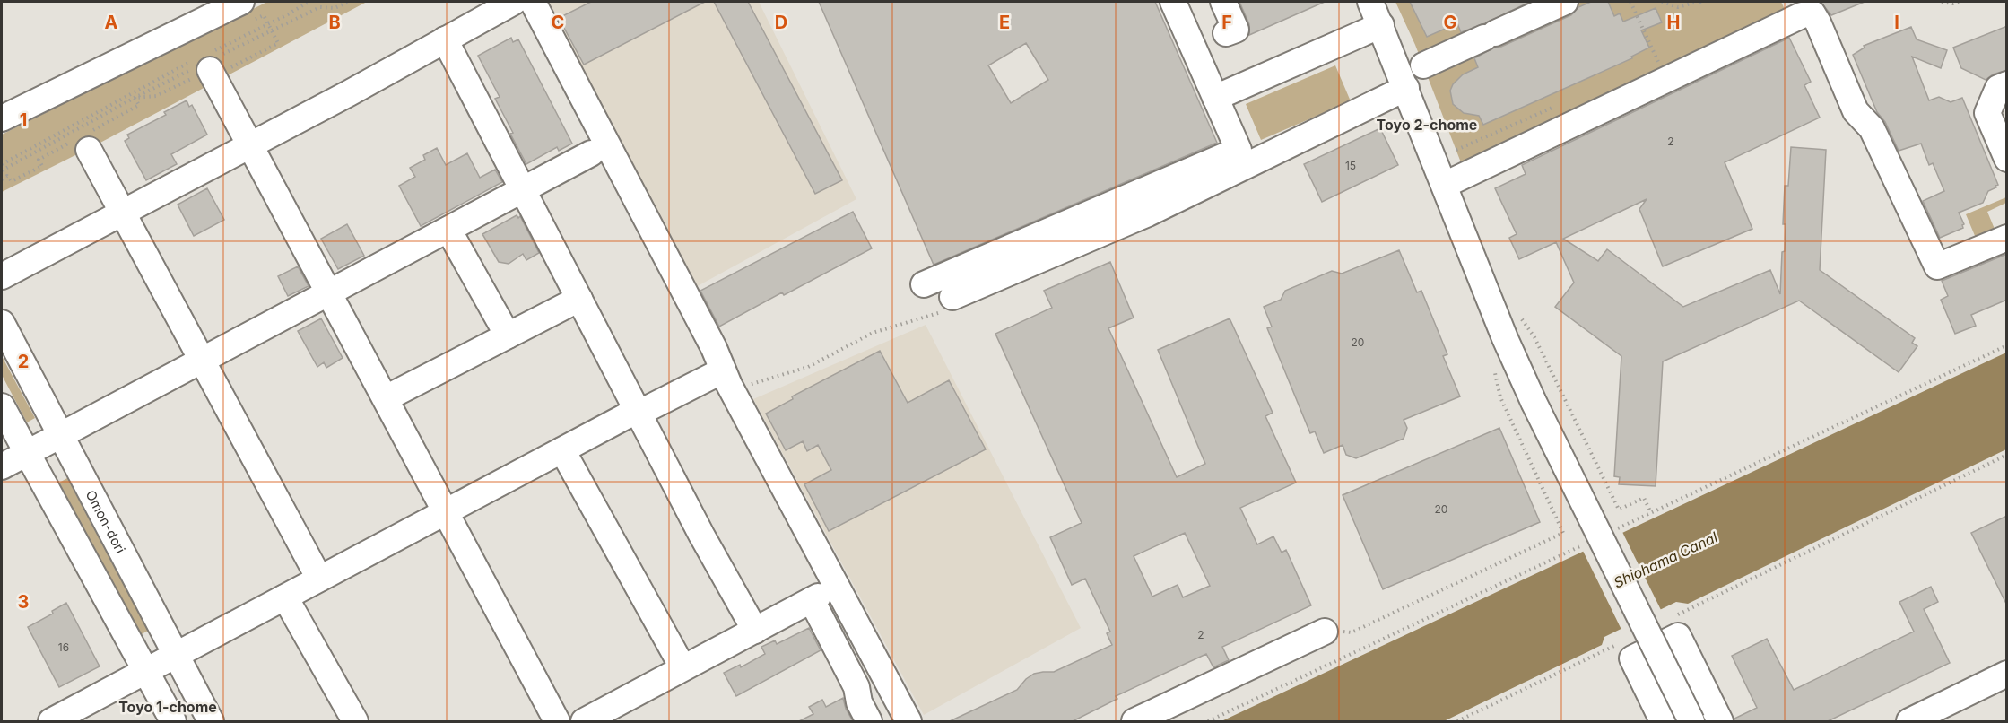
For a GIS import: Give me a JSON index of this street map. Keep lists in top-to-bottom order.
{
  "streets": {
    "street": ["Omon-dori"]
  },
  "districts": ["Toyo 2-chome", "Toyo 1-chome"],
  "water": ["Shiohama Canal"],
  "house_numbers": [
    "2",
    "15",
    "20",
    "20",
    "2",
    "16"
  ],
  "grid": {
    "columns": [
      "A",
      "B",
      "C",
      "D",
      "E",
      "F",
      "G",
      "H",
      "I"
    ],
    "rows": ["1", "2", "3"]
  }
}
